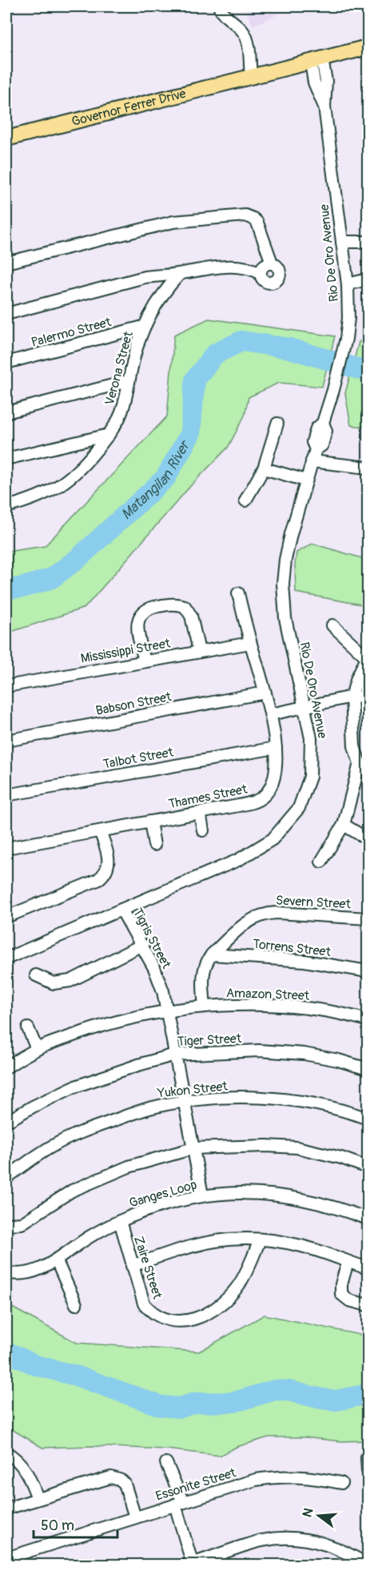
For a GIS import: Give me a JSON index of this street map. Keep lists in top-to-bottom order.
{
  "streets": {
    "main road": ["Governor Ferrer Drive"],
    "street": [
      "Rio De Oro Avenue",
      "Palermo Street",
      "Verona Street",
      "Mississippi Street",
      "Babson Street",
      "Talbot Street",
      "Thames Street",
      "Severn Street",
      "Tigris Street",
      "Torrens Street",
      "Amazon Street",
      "Tiger Street",
      "Yukon Street",
      "Ganges Loop",
      "Zaire Street",
      "Essonite Street"
    ]
  },
  "crossings": [
    ["Governor Ferrer Drive", "Rio De Oro Avenue"],
    ["Rio De Oro Avenue", "Tigris Street"],
    ["Palermo Street", "Verona Street"],
    ["Mississippi Street", "Thames Street"],
    ["Babson Street", "Thames Street"],
    ["Talbot Street", "Thames Street"],
    ["Severn Street", "Torrens Street"],
    ["Severn Street", "Amazon Street"],
    ["Tigris Street", "Amazon Street"],
    ["Tigris Street", "Tiger Street"],
    ["Tigris Street", "Yukon Street"],
    ["Tigris Street", "Ganges Loop"],
    ["Ganges Loop", "Zaire Street"]
  ],
  "water": ["Matangilan River"],
  "scale_bar": "50 m",
  "north": "left"
}
